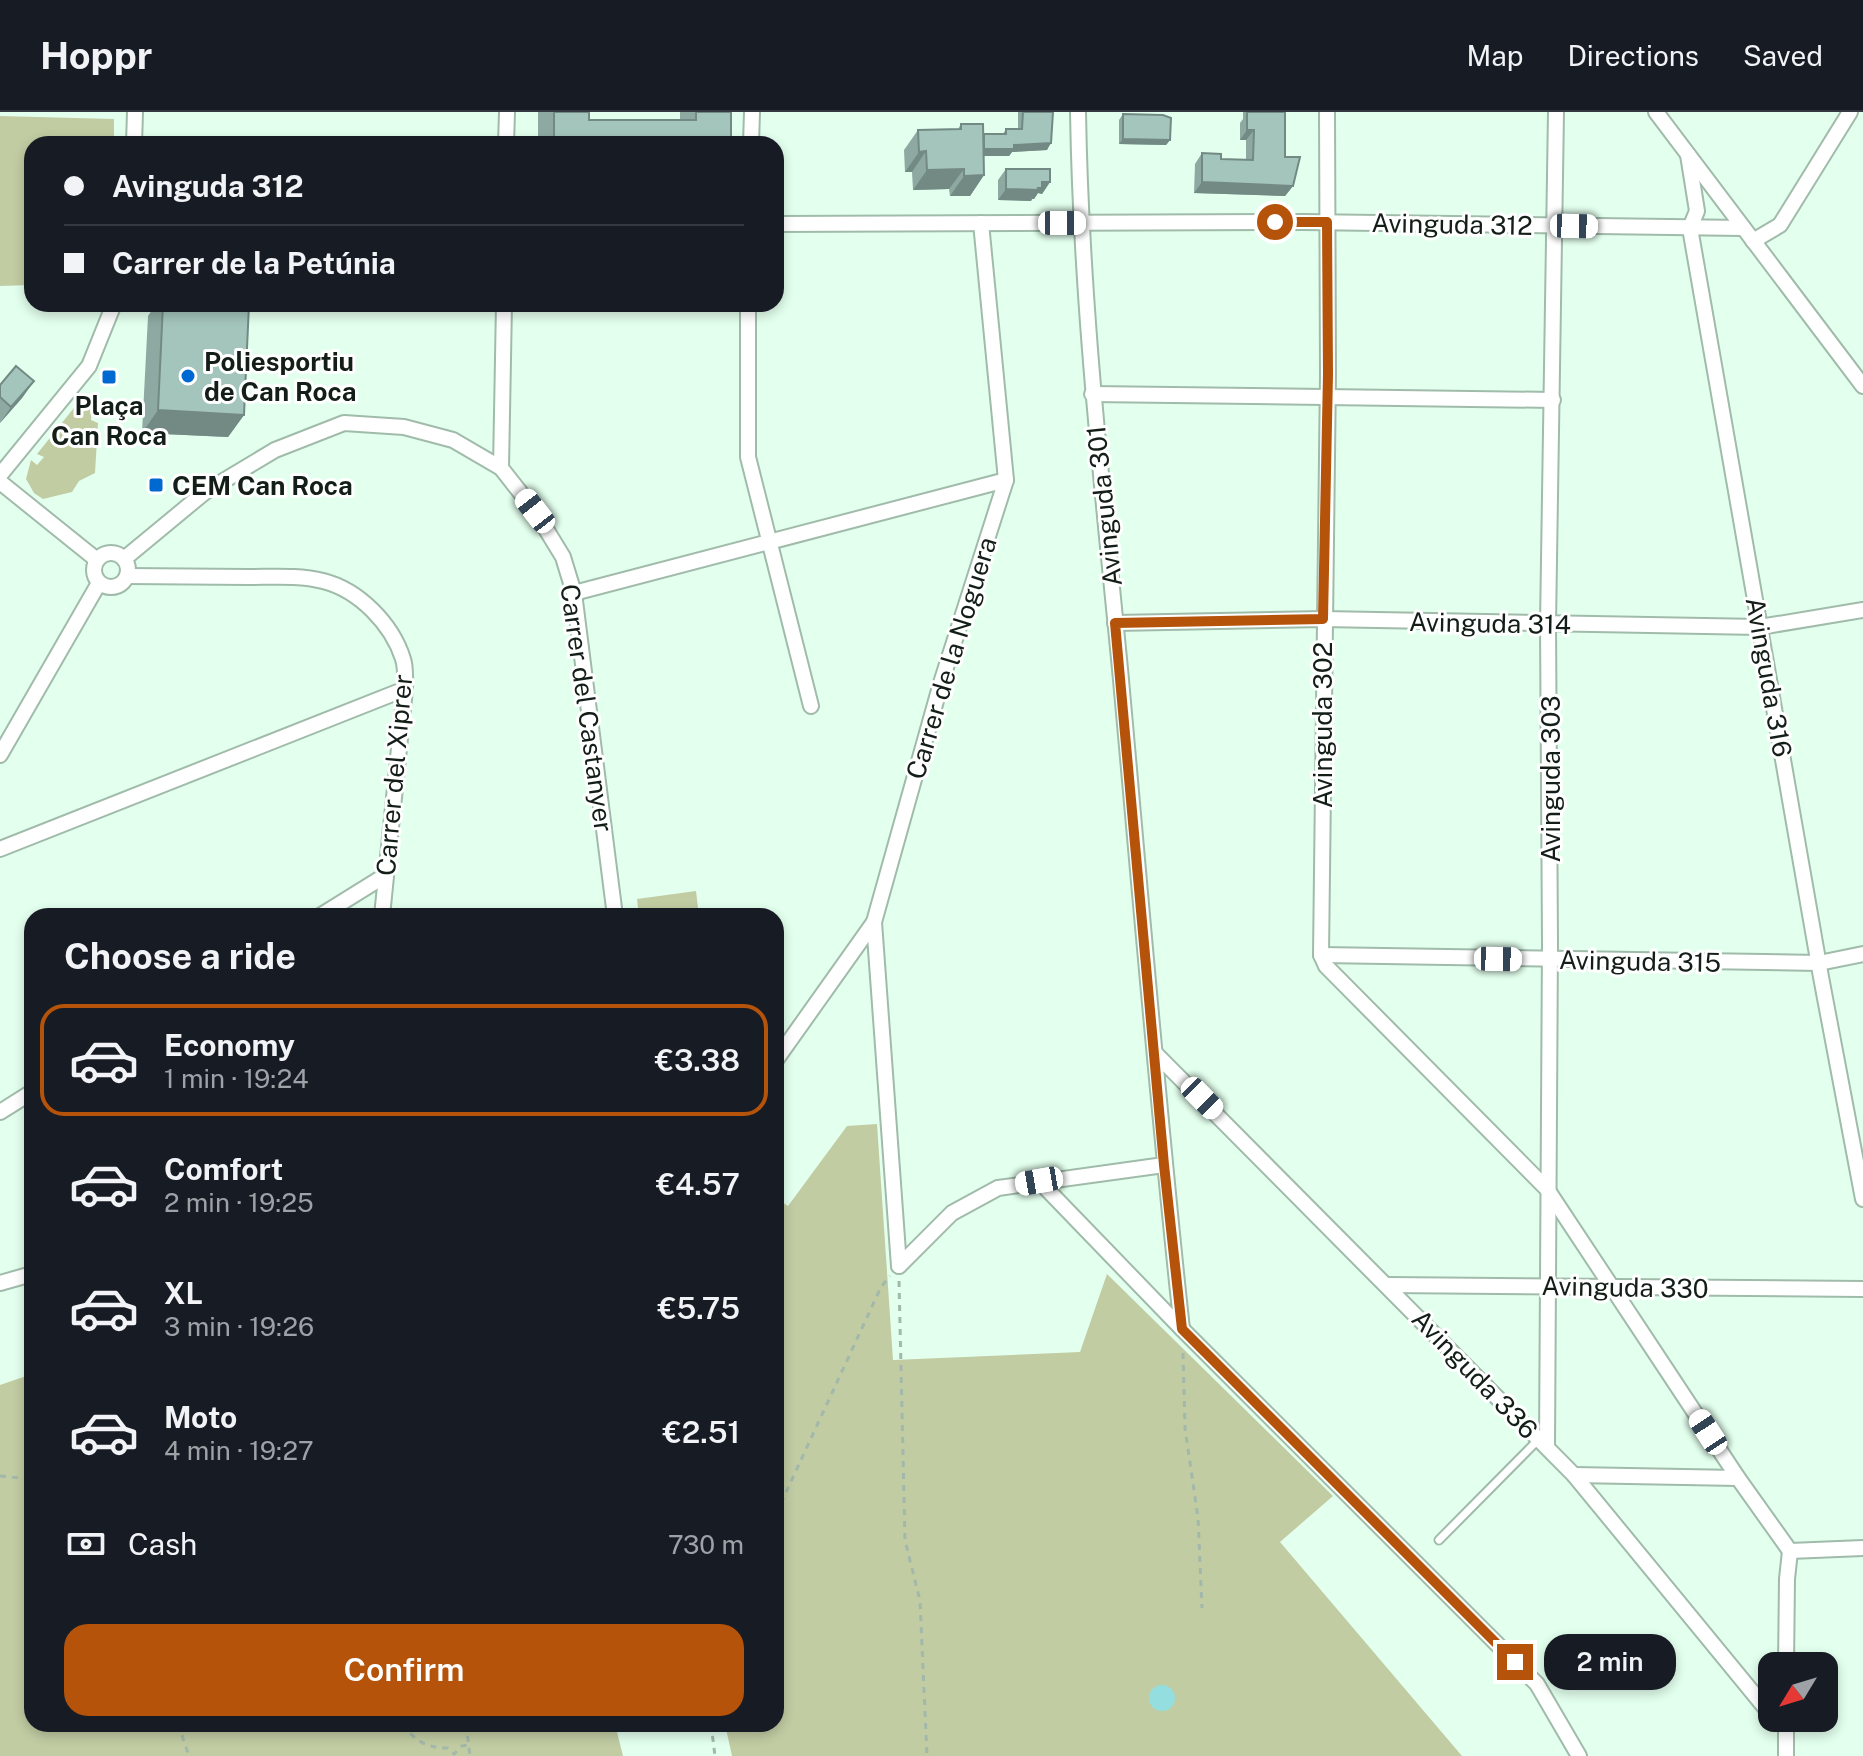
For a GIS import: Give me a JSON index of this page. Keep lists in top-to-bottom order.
{
  "streets": {
    "street": [
      "Avinguda 312",
      "Avinguda 301",
      "Avinguda 314",
      "Carrer de la Noguera",
      "Avinguda 316",
      "Carrer del Castanyer",
      "Avinguda 302",
      "Carrer del Xiprer",
      "Avinguda 303",
      "Avinguda 315",
      "Avinguda 330",
      "Avinguda 336"
    ]
  },
  "crossings": [
    ["Avinguda 312", "Avinguda 301"],
    ["Avinguda 312", "Carrer de la Noguera"],
    ["Avinguda 312", "Avinguda 316"],
    ["Avinguda 312", "Avinguda 302"],
    ["Avinguda 312", "Avinguda 303"],
    ["Avinguda 301", "Avinguda 314"],
    ["Avinguda 301", "Avinguda 336"],
    ["Avinguda 314", "Avinguda 316"],
    ["Avinguda 314", "Avinguda 302"],
    ["Avinguda 314", "Avinguda 303"],
    ["Avinguda 316", "Avinguda 315"],
    ["Carrer del Castanyer", "Carrer del Xiprer"],
    ["Avinguda 302", "Avinguda 315"],
    ["Avinguda 303", "Avinguda 315"],
    ["Avinguda 303", "Avinguda 330"],
    ["Avinguda 303", "Avinguda 336"],
    ["Avinguda 330", "Avinguda 336"]
  ],
  "places": {
    "other": ["Poliesportiu de Can Roca"],
    "transit": ["Plaça Can Roca", "CEM Can Roca"]
  },
  "north": "bottom left",
  "page": {
    "header": "Hoppr",
    "nav": ["Map", "Directions", "Saved"],
    "banner": ["Avinguda 312", "Carrer de la Petúnia"],
    "heading": "Choose a ride",
    "list": [
      {
        "name": "Economy",
        "note": "1 min · 19:24",
        "value": "€3.38"
      },
      {
        "name": "Comfort",
        "note": "2 min · 19:25",
        "value": "€4.57"
      },
      {
        "name": "XL",
        "note": "3 min · 19:26",
        "value": "€5.75"
      },
      {
        "name": "Moto",
        "note": "4 min · 19:27",
        "value": "€2.51"
      }
    ],
    "pay": ["Cash", "730 m"],
    "buttons": "Confirm",
    "bubble": "2 min"
  }
}
